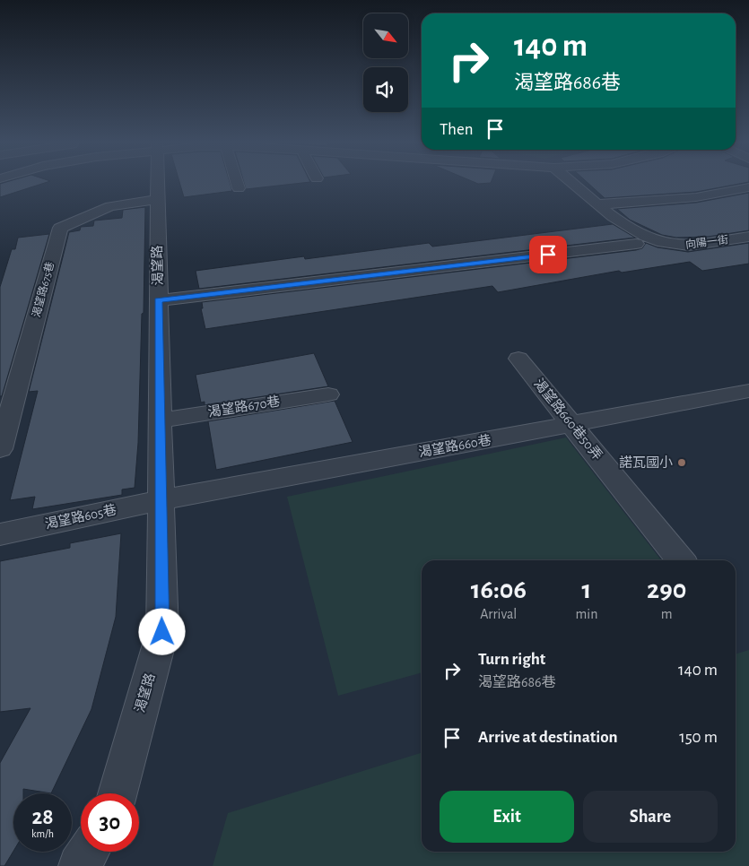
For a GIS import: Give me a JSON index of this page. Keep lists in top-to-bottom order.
{
  "streets": {
    "street": [
      "向陽一街",
      "渴望路",
      "渴望路675巷",
      "渴望路670巷",
      "渴望路660巷50弄",
      "渴望路660巷",
      "渴望路605巷"
    ]
  },
  "crossings": [
    ["渴望路", "渴望路675巷"],
    ["渴望路", "渴望路670巷"],
    ["渴望路", "渴望路660巷"],
    ["渴望路", "渴望路605巷"],
    ["渴望路660巷50弄", "渴望路660巷"],
    ["渴望路660巷", "渴望路605巷"]
  ],
  "places": ["諾瓦國小"],
  "north": "bottom right",
  "page": {
    "turn": ["140 m", "渴望路686巷"],
    "then": "Then",
    "eta": [
      "16:06",
      "Arrival",
      "1",
      "min",
      "290",
      "m"
    ],
    "list": [
      {
        "name": "Turn right",
        "note": "渴望路686巷",
        "value": "140 m"
      },
      {
        "name": "Arrive at destination",
        "value": "150 m"
      }
    ],
    "buttons": ["Exit", "Share"],
    "speed": "28 km/h",
    "limit": "30"
  }
}
